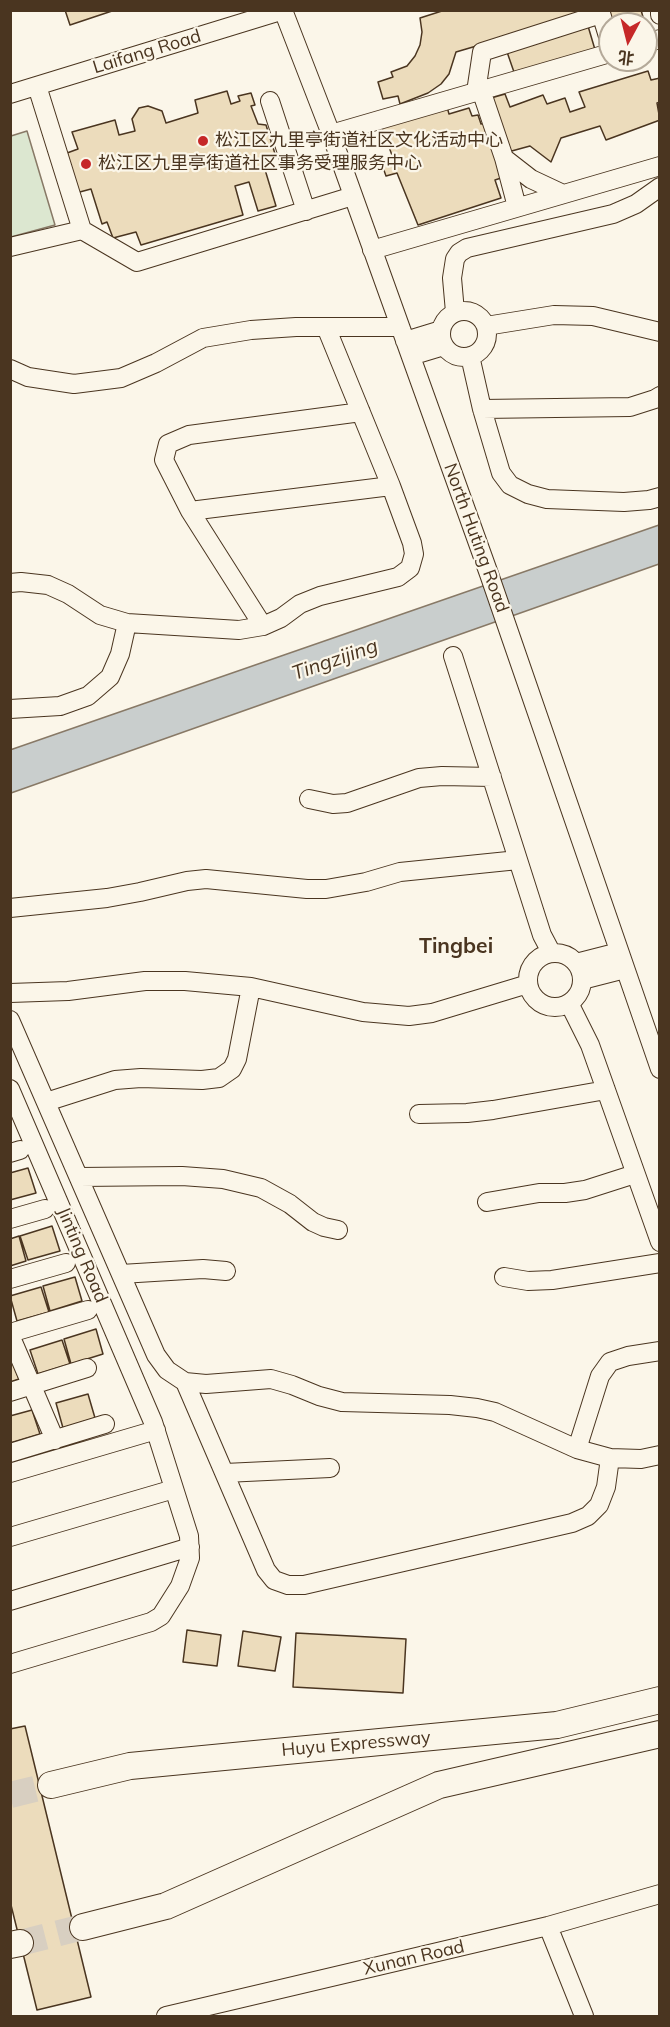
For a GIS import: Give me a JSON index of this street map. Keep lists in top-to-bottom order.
{
  "streets": {
    "highway": ["Huyu Expressway"],
    "street": [
      "Laifang Road",
      "North Huting Road",
      "Jinting Road",
      "Xunan Road"
    ]
  },
  "crossings": [
    ["Laifang Road", "North Huting Road"]
  ],
  "districts": ["Tingbei"],
  "water": ["Tingzijing"],
  "places": ["松江区九里亭街道社区文化活动中心", "松江区九里亭街道社区事务受理服务中心"],
  "north": "bottom"
}
